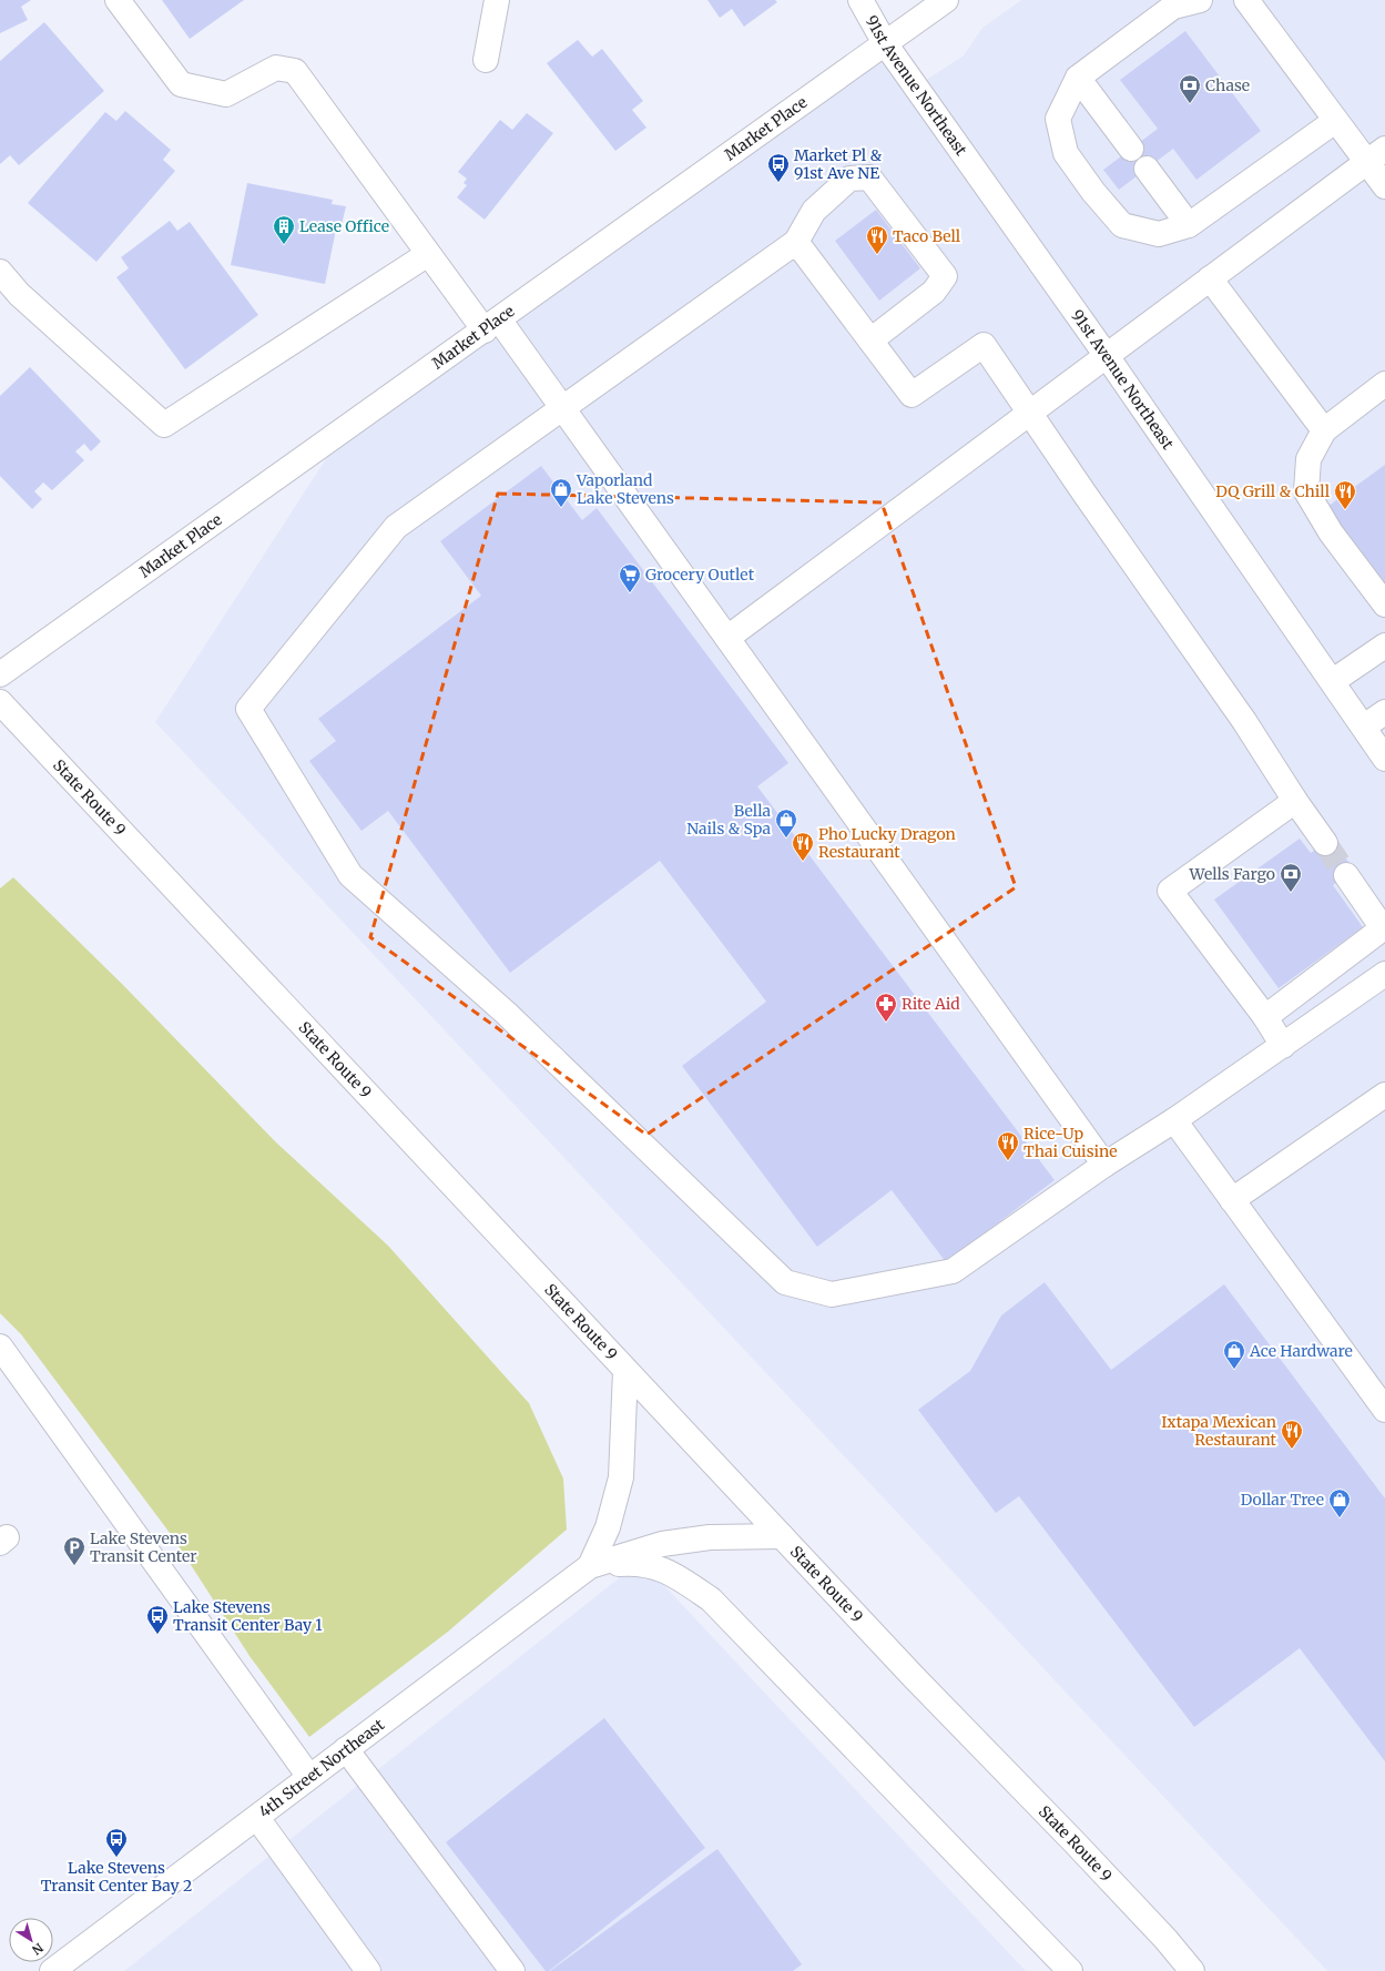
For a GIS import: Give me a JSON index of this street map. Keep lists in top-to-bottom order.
{
  "streets": {
    "street": [
      "91st Avenue Northeast",
      "Market Place",
      "State Route 9",
      "4th Street Northeast"
    ]
  },
  "crossings": [
    ["91st Avenue Northeast", "Market Place"]
  ],
  "places": {
    "bank": ["Chase", "Wells Fargo"],
    "bus stop": ["Market Pl & 91st Ave NE", "Lake Stevens Transit Center Bay 1", "Lake Stevens Transit Center Bay 2"],
    "building": ["Lease Office"],
    "restaurant": [
      "Taco Bell",
      "DQ Grill & Chill",
      "Pho Lucky Dragon Restaurant",
      "Rice-Up Thai Cuisine",
      "Ixtapa Mexican Restaurant"
    ],
    "shop": [
      "Vaporland Lake Stevens",
      "Bella Nails & Spa",
      "Ace Hardware",
      "Dollar Tree"
    ],
    "supermarket": ["Grocery Outlet"],
    "pharmacy": ["Rite Aid"],
    "parking": ["Lake Stevens Transit Center"]
  },
  "north": "bottom right"
}
